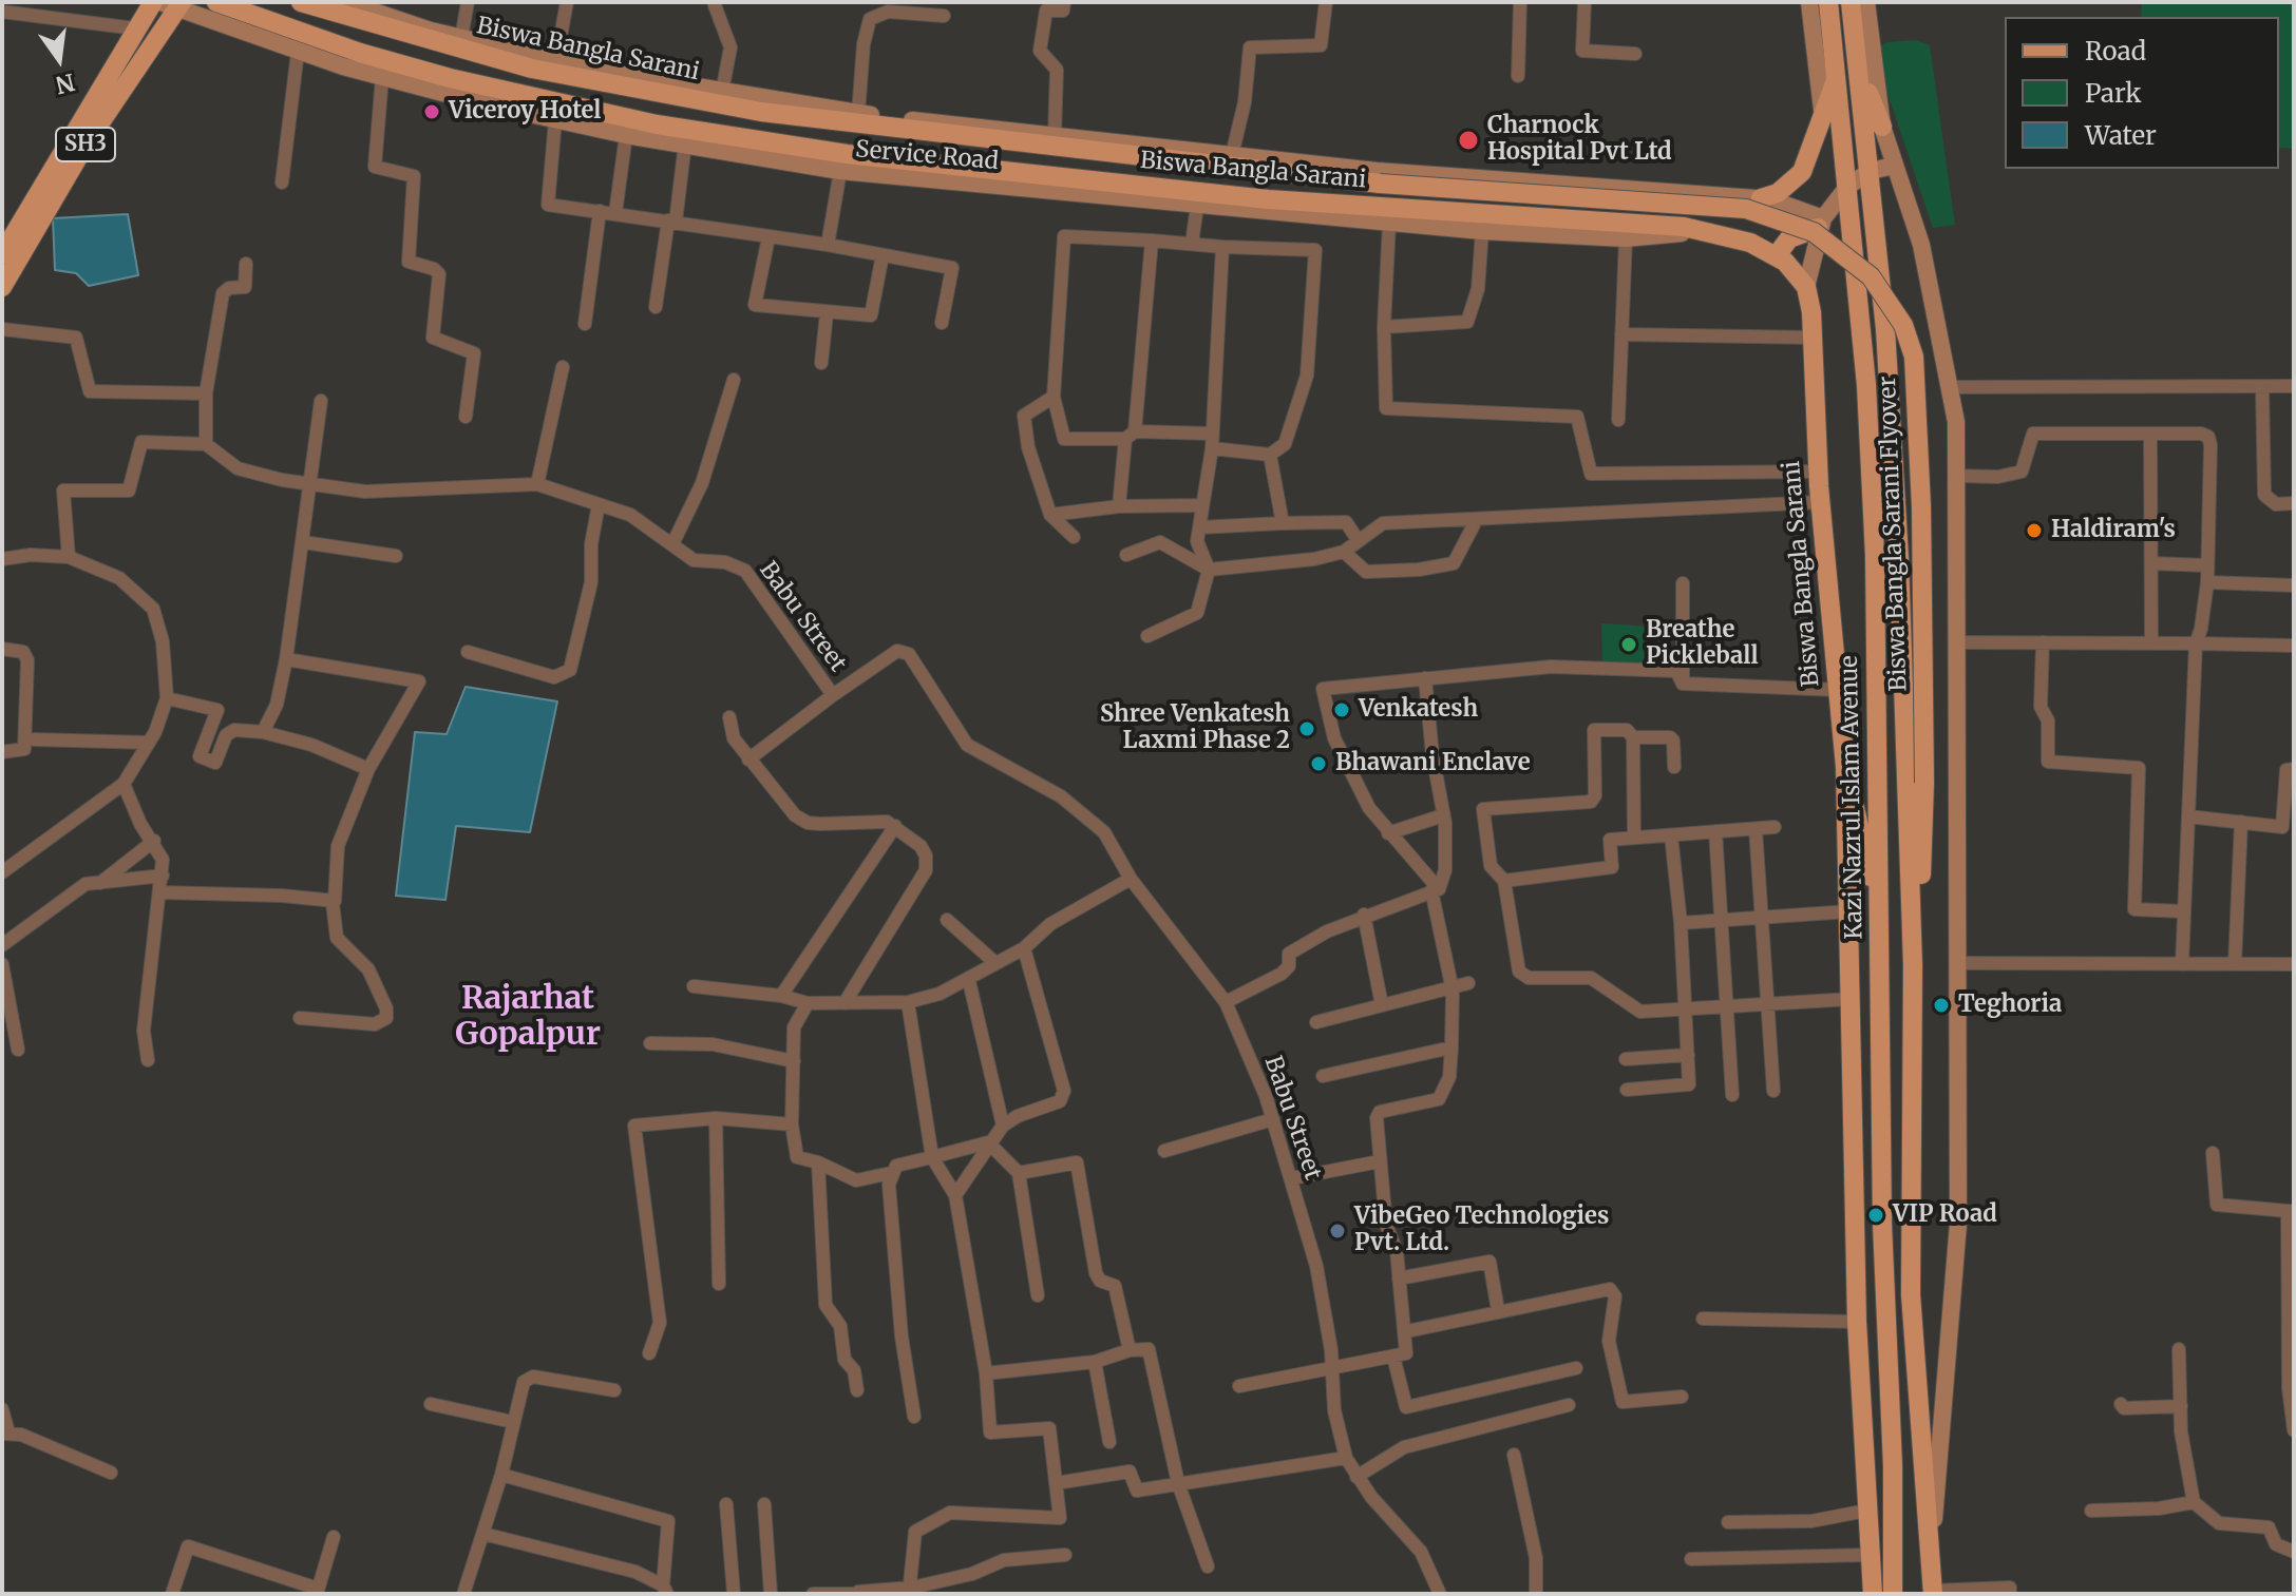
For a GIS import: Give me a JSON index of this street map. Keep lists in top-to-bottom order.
{
  "streets": {
    "main road": [
      "Biswa Bangla Sarani",
      "SH3",
      "Biswa Bangla Sarani Flyover",
      "Kazi Nazrul Islam Avenue"
    ],
    "street": ["Service Road", "Babu Street"]
  },
  "crossings": [
    ["Biswa Bangla Sarani", "Service Road"],
    ["Biswa Bangla Sarani", "Biswa Bangla Sarani Flyover"],
    ["SH3", "Service Road"],
    ["Service Road", "Biswa Bangla Sarani Flyover"]
  ],
  "districts": ["Rajarhat Gopalpur"],
  "places": [
    "Viceroy Hotel",
    "Charnock Hospital Pvt Ltd",
    "Haldiram's",
    "Breathe Pickleball",
    "Venkatesh",
    "Shree Venkatesh Laxmi Phase 2",
    "Bhawani Enclave",
    "Teghoria",
    "VIP Road",
    "VibeGeo Technologies Pvt. Ltd."
  ],
  "legend": ["Road", "Park", "Water"],
  "north": "bottom"
}
